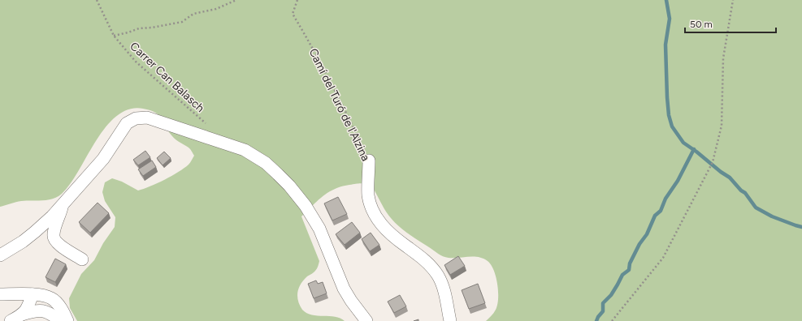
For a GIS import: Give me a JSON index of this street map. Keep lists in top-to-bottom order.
{
  "streets": {
    "street": ["Camí del Turó de l'Alzina"],
    "path": ["Carrer Can Balasch"]
  },
  "scale_bar": "50 m"
}
